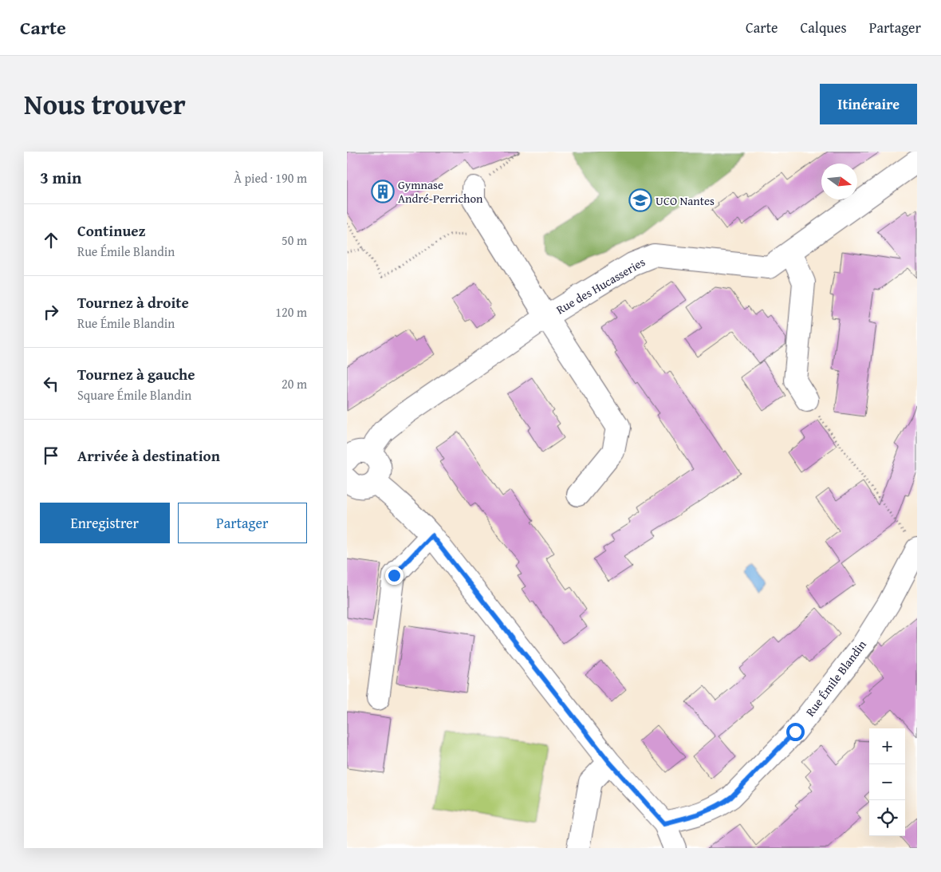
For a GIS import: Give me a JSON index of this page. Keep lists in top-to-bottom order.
{
  "streets": {
    "street": ["Rue des Hucasseries", "Rue Émile Blandin"]
  },
  "places": {
    "building": ["Gymnase André-Perrichon"],
    "school or university": ["UCO Nantes"]
  },
  "north": "right",
  "page": {
    "header": "Carte",
    "nav": ["Carte", "Calques", "Partager"],
    "title": "Nous trouver",
    "buttons": [
      "Itinéraire",
      ["Enregistrer", "Partager"]
    ],
    "heading": ["3 min", "À pied · 190 m"],
    "list": [
      ["Continuez", "Rue Émile Blandin", "50 m"],
      ["Tournez à droite", "Rue Émile Blandin", "120 m"],
      ["Tournez à gauche", "Square Émile Blandin", "20 m"],
      "Arrivée à destination"
    ],
    "map_buttons": ["+", "−"]
  }
}
